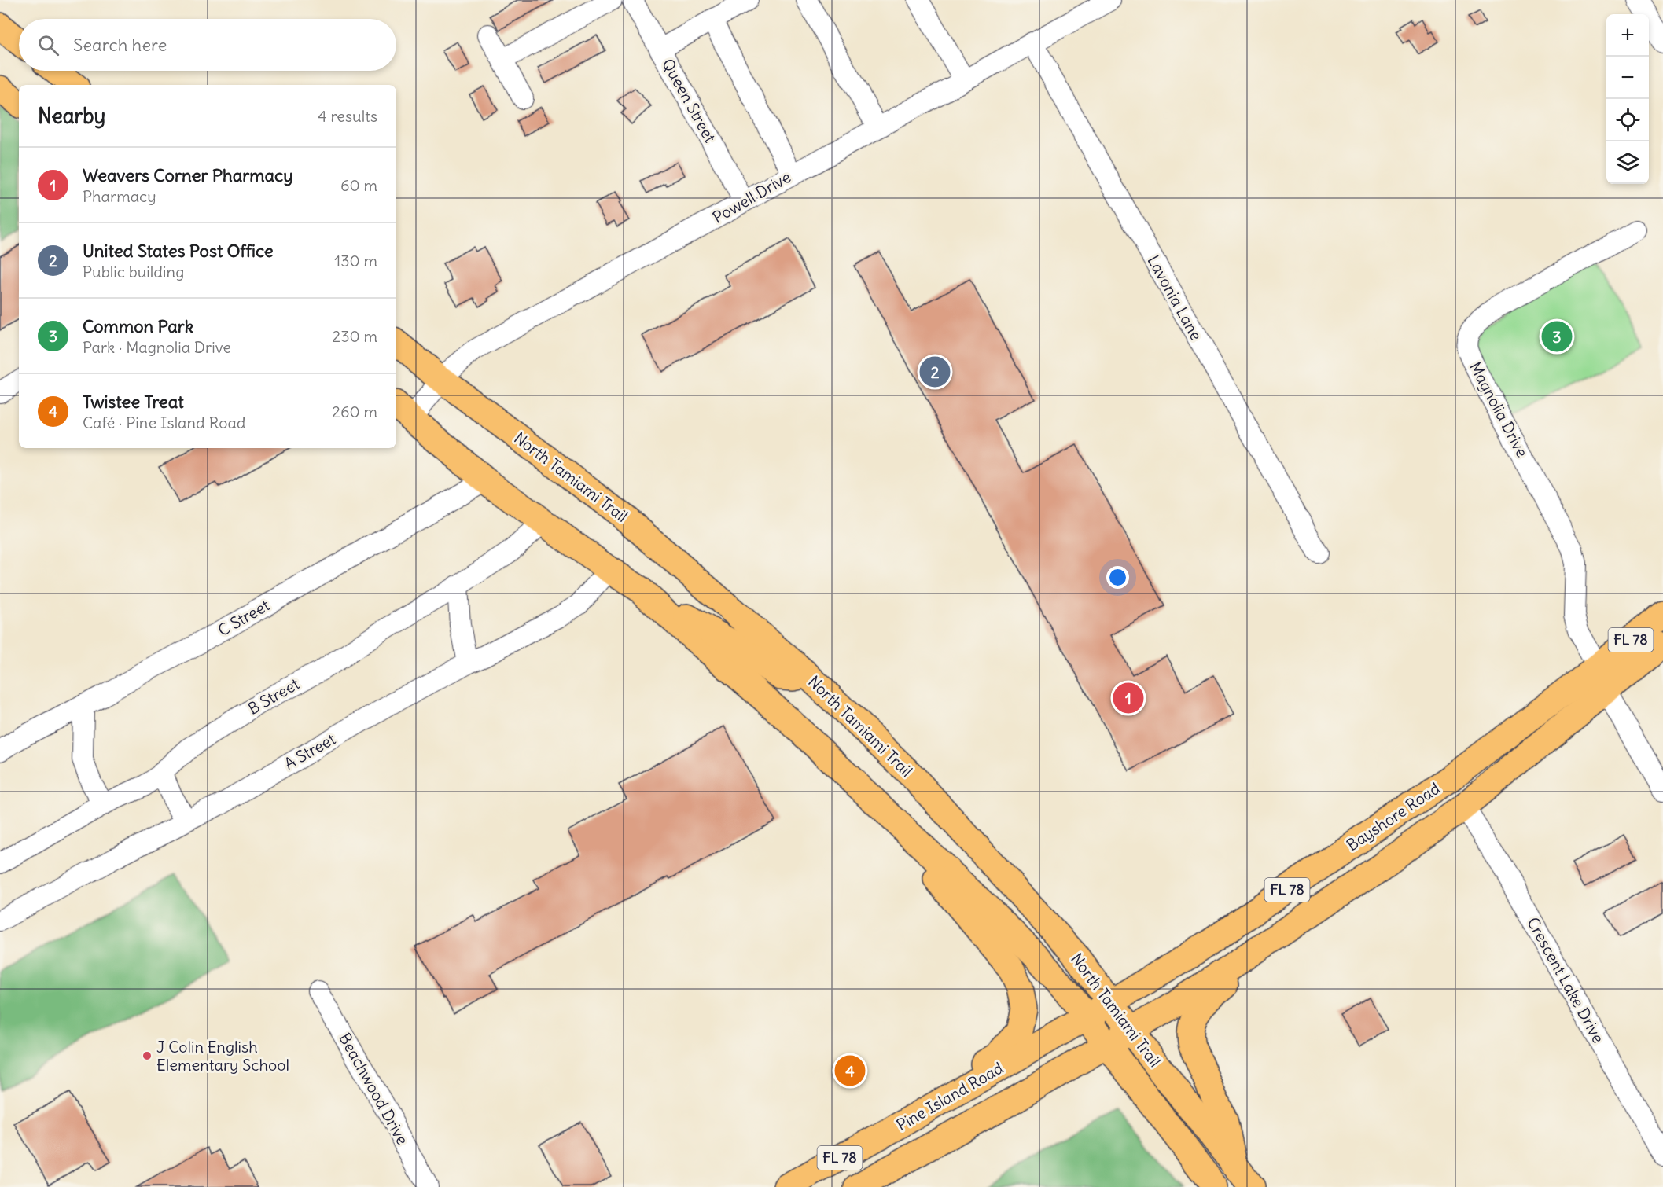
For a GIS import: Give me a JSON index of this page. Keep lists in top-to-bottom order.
{
  "streets": {
    "main road": [
      "North Tamiami Trail",
      "FL 78",
      "Bayshore Road",
      "Pine Island Road"
    ],
    "street": [
      "Queen Street",
      "Powell Drive",
      "Lavonia Lane",
      "Magnolia Drive",
      "C Street",
      "B Street",
      "A Street",
      "Crescent Lake Drive",
      "Beachwood Drive"
    ]
  },
  "crossings": [
    ["Queen Street", "Powell Drive"],
    ["Powell Drive", "Lavonia Lane"],
    ["Powell Drive", "North Tamiami Trail"],
    ["Magnolia Drive", "Bayshore Road"],
    ["North Tamiami Trail", "C Street"],
    ["North Tamiami Trail", "FL 78"],
    ["North Tamiami Trail", "B Street"],
    ["North Tamiami Trail", "A Street"],
    ["North Tamiami Trail", "Bayshore Road"],
    ["North Tamiami Trail", "Pine Island Road"],
    ["FL 78", "Bayshore Road"],
    ["Bayshore Road", "Crescent Lake Drive"],
    ["Bayshore Road", "Pine Island Road"]
  ],
  "places": ["J Colin English Elementary School"],
  "page": {
    "map_buttons": ["+", "−"],
    "search": "Search here",
    "heading": ["Nearby", "4 results"],
    "list": [
      {
        "mark": "1",
        "name": "Weavers Corner Pharmacy",
        "note": "Pharmacy",
        "value": "60 m"
      },
      {
        "mark": "2",
        "name": "United States Post Office",
        "note": "Public building",
        "value": "130 m"
      },
      {
        "mark": "3",
        "name": "Common Park",
        "note": "Park · Magnolia Drive",
        "value": "230 m"
      },
      {
        "mark": "4",
        "name": "Twistee Treat",
        "note": "Café · Pine Island Road",
        "value": "260 m"
      }
    ],
    "pins": [
      "3",
      "2",
      "1",
      "4"
    ]
  }
}
